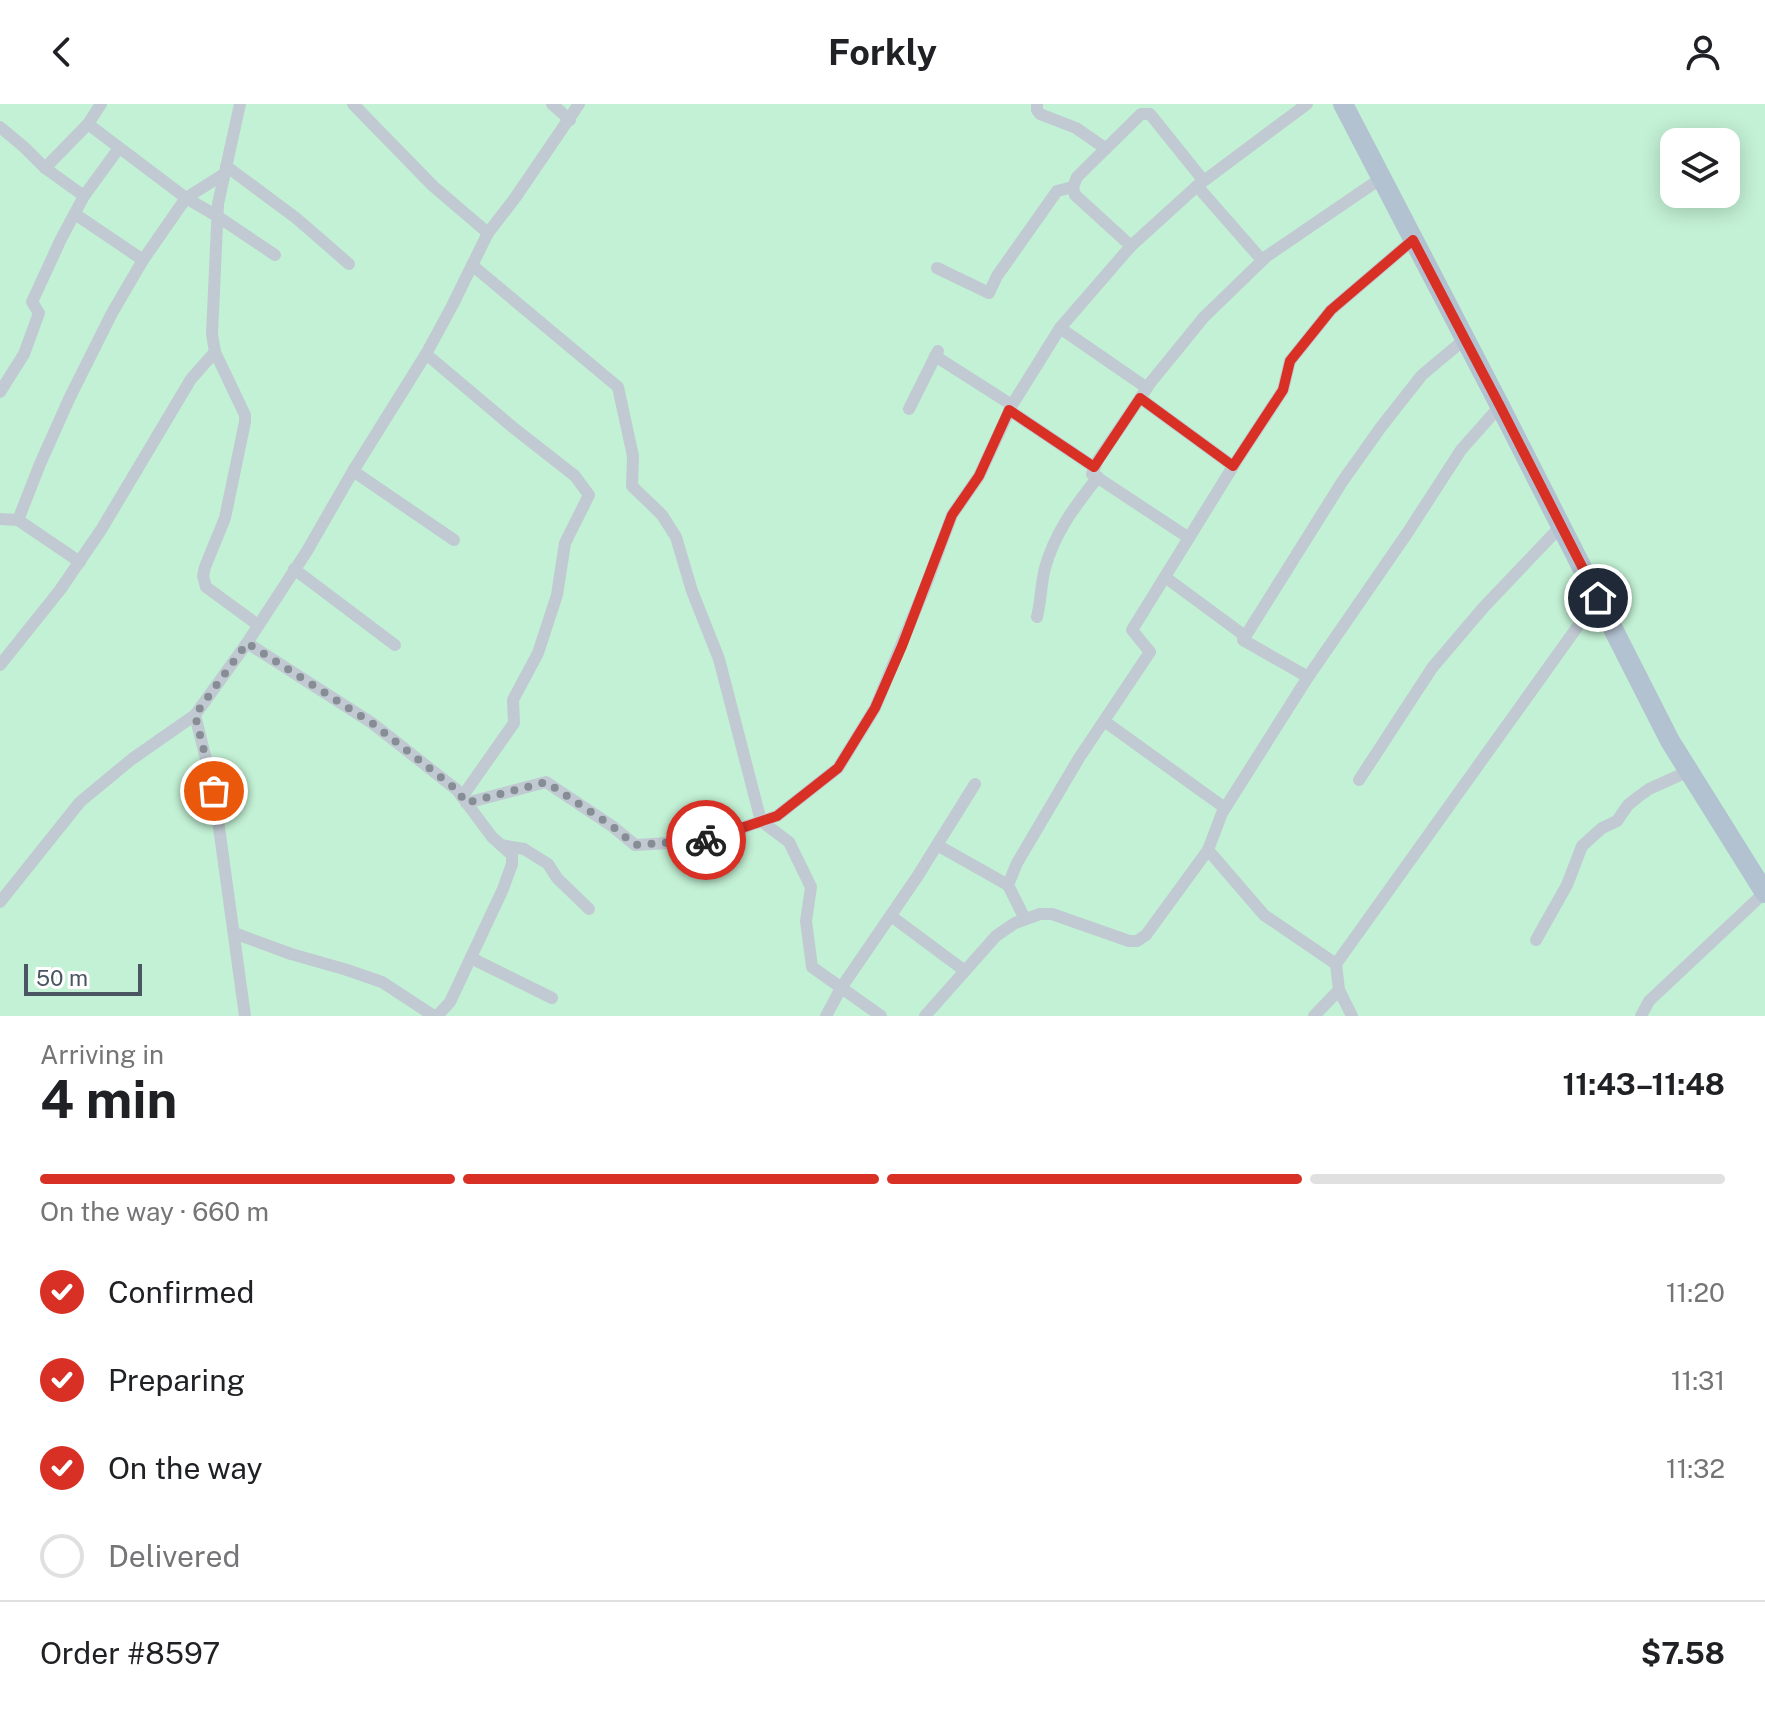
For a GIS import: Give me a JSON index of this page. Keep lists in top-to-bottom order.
{
  "scale_bar": "50 m",
  "page": {
    "header": "Forkly",
    "scale": "50 m",
    "heading": ["4 min", "Arriving in", "11:43–11:48"],
    "panel": ["Order #8597", "$7.58"],
    "bar": "On the way · 660 m",
    "list": [
      ["Confirmed", "11:20"],
      ["Preparing", "11:31"],
      ["On the way", "11:32"],
      "Delivered"
    ]
  }
}
